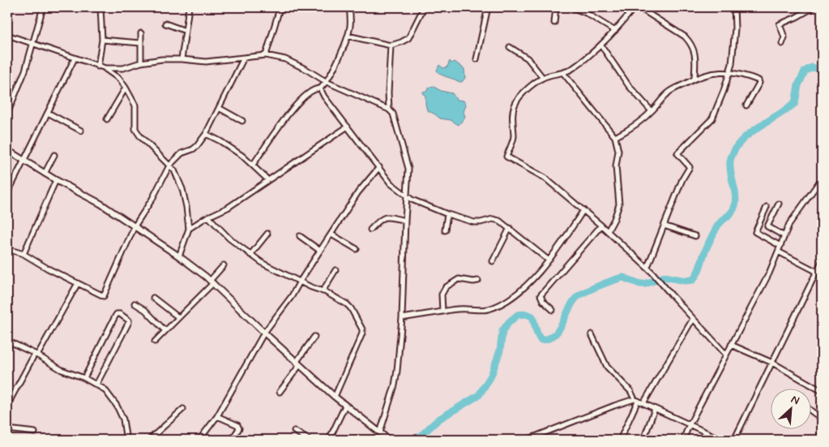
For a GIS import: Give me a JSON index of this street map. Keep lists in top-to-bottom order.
{
  "north": "top right"
}
